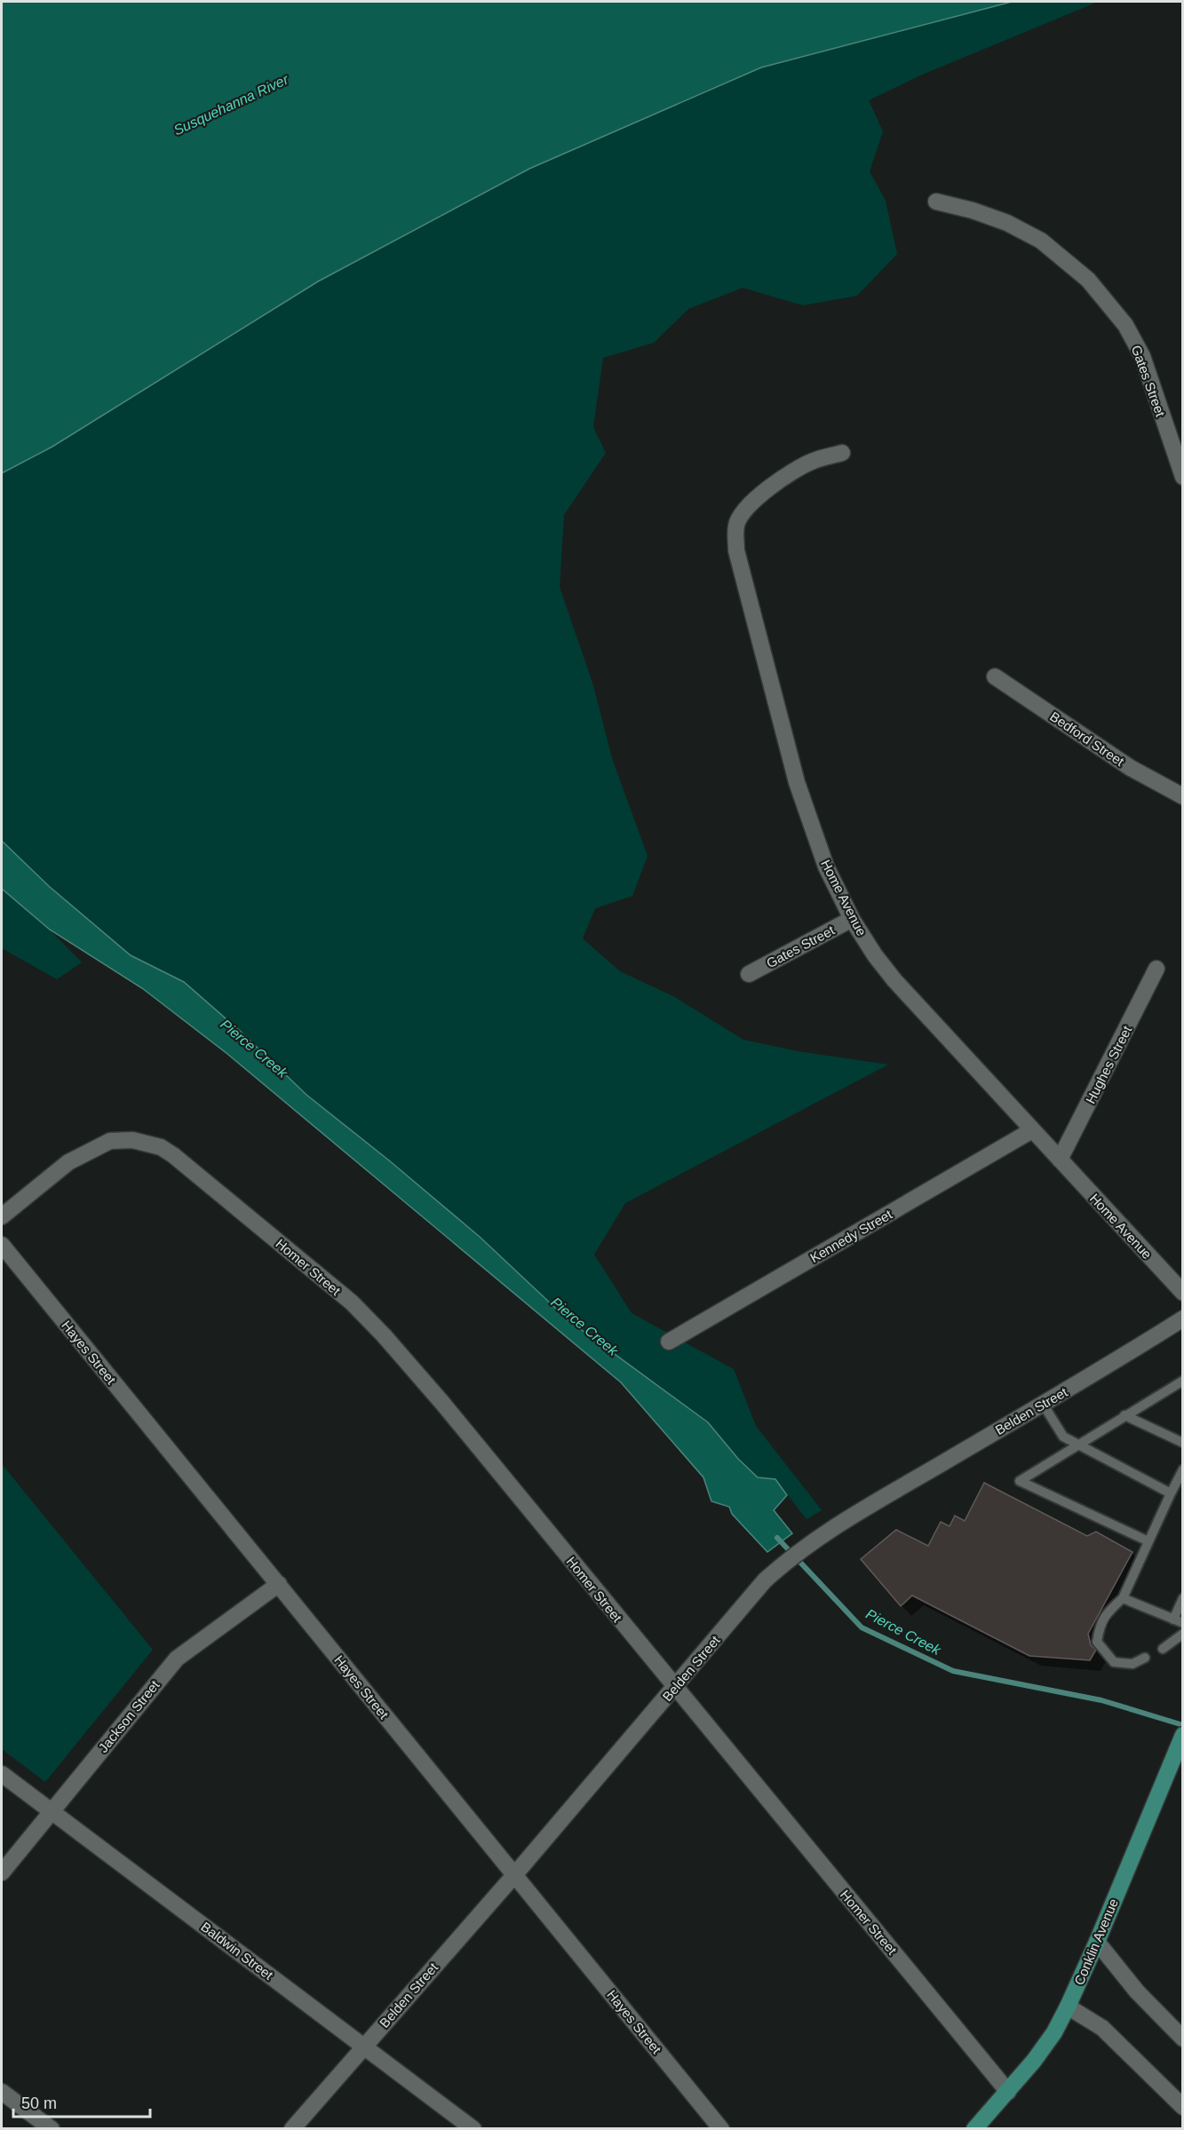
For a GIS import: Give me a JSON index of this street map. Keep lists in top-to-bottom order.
{
  "streets": {
    "main road": ["Conklin Avenue"],
    "street": [
      "Gates Street",
      "Bedford Street",
      "Home Avenue",
      "Hughes Street",
      "Kennedy Street",
      "Homer Street",
      "Hayes Street",
      "Belden Street",
      "Jackson Street",
      "Baldwin Street"
    ]
  },
  "crossings": [
    ["Gates Street", "Home Avenue"],
    ["Home Avenue", "Hughes Street"],
    ["Home Avenue", "Kennedy Street"],
    ["Homer Street", "Belden Street"],
    ["Homer Street", "Conklin Avenue"],
    ["Hayes Street", "Belden Street"],
    ["Hayes Street", "Jackson Street"],
    ["Belden Street", "Baldwin Street"],
    ["Jackson Street", "Baldwin Street"]
  ],
  "water": ["Susquehanna River", "Pierce Creek"],
  "scale_bar": "50 m"
}
